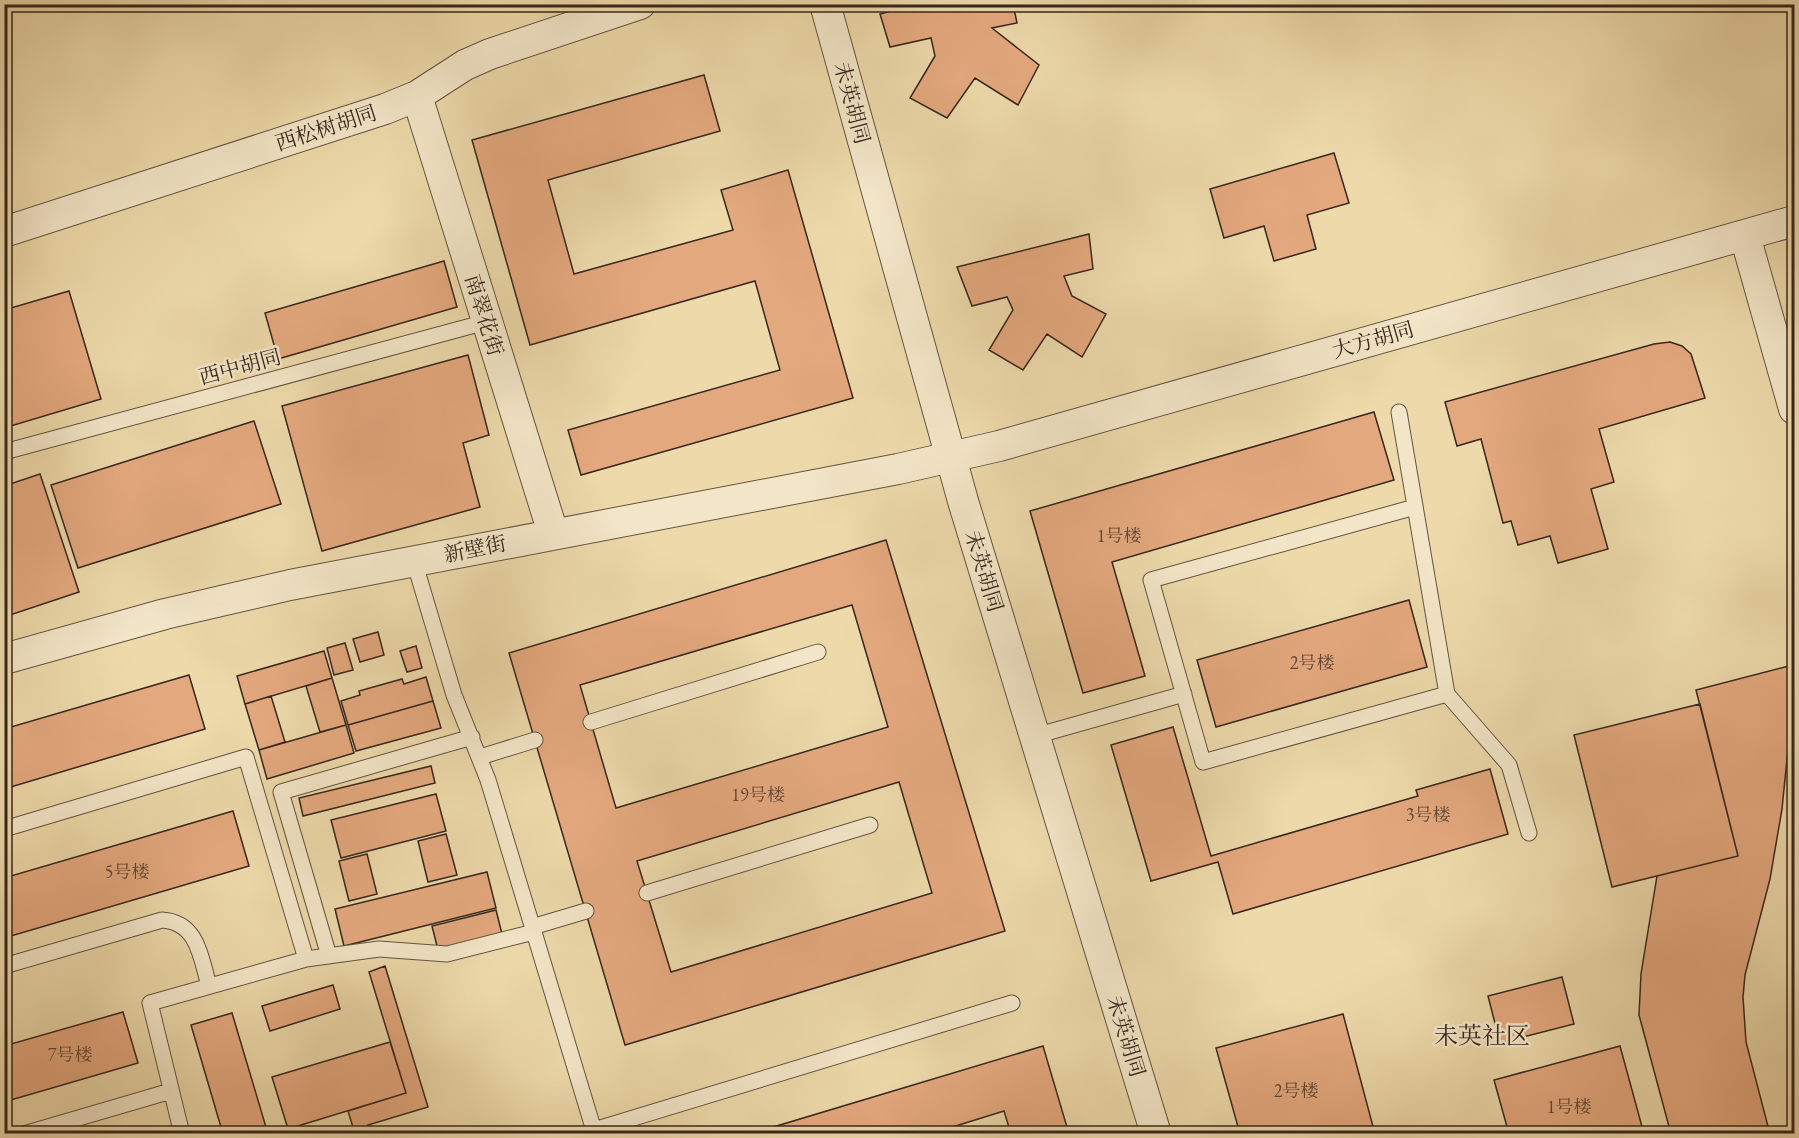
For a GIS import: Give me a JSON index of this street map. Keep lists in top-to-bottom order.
{
  "streets": {
    "street": [
      "未英胡同",
      "西松树胡同",
      "南翠花街",
      "大方胡同",
      "新壁街"
    ],
    "lane": ["西中胡同"]
  },
  "crossings": [
    ["未英胡同", "大方胡同"],
    ["未英胡同", "新壁街"],
    ["西松树胡同", "南翠花街"],
    ["南翠花街", "西中胡同"],
    ["南翠花街", "新壁街"],
    ["大方胡同", "新壁街"]
  ],
  "districts": ["未英社区"],
  "house_numbers": [
    "1号楼",
    "2号楼",
    "19号楼",
    "3号楼",
    "5号楼",
    "7号楼",
    "2号楼",
    "1号楼"
  ]
}
